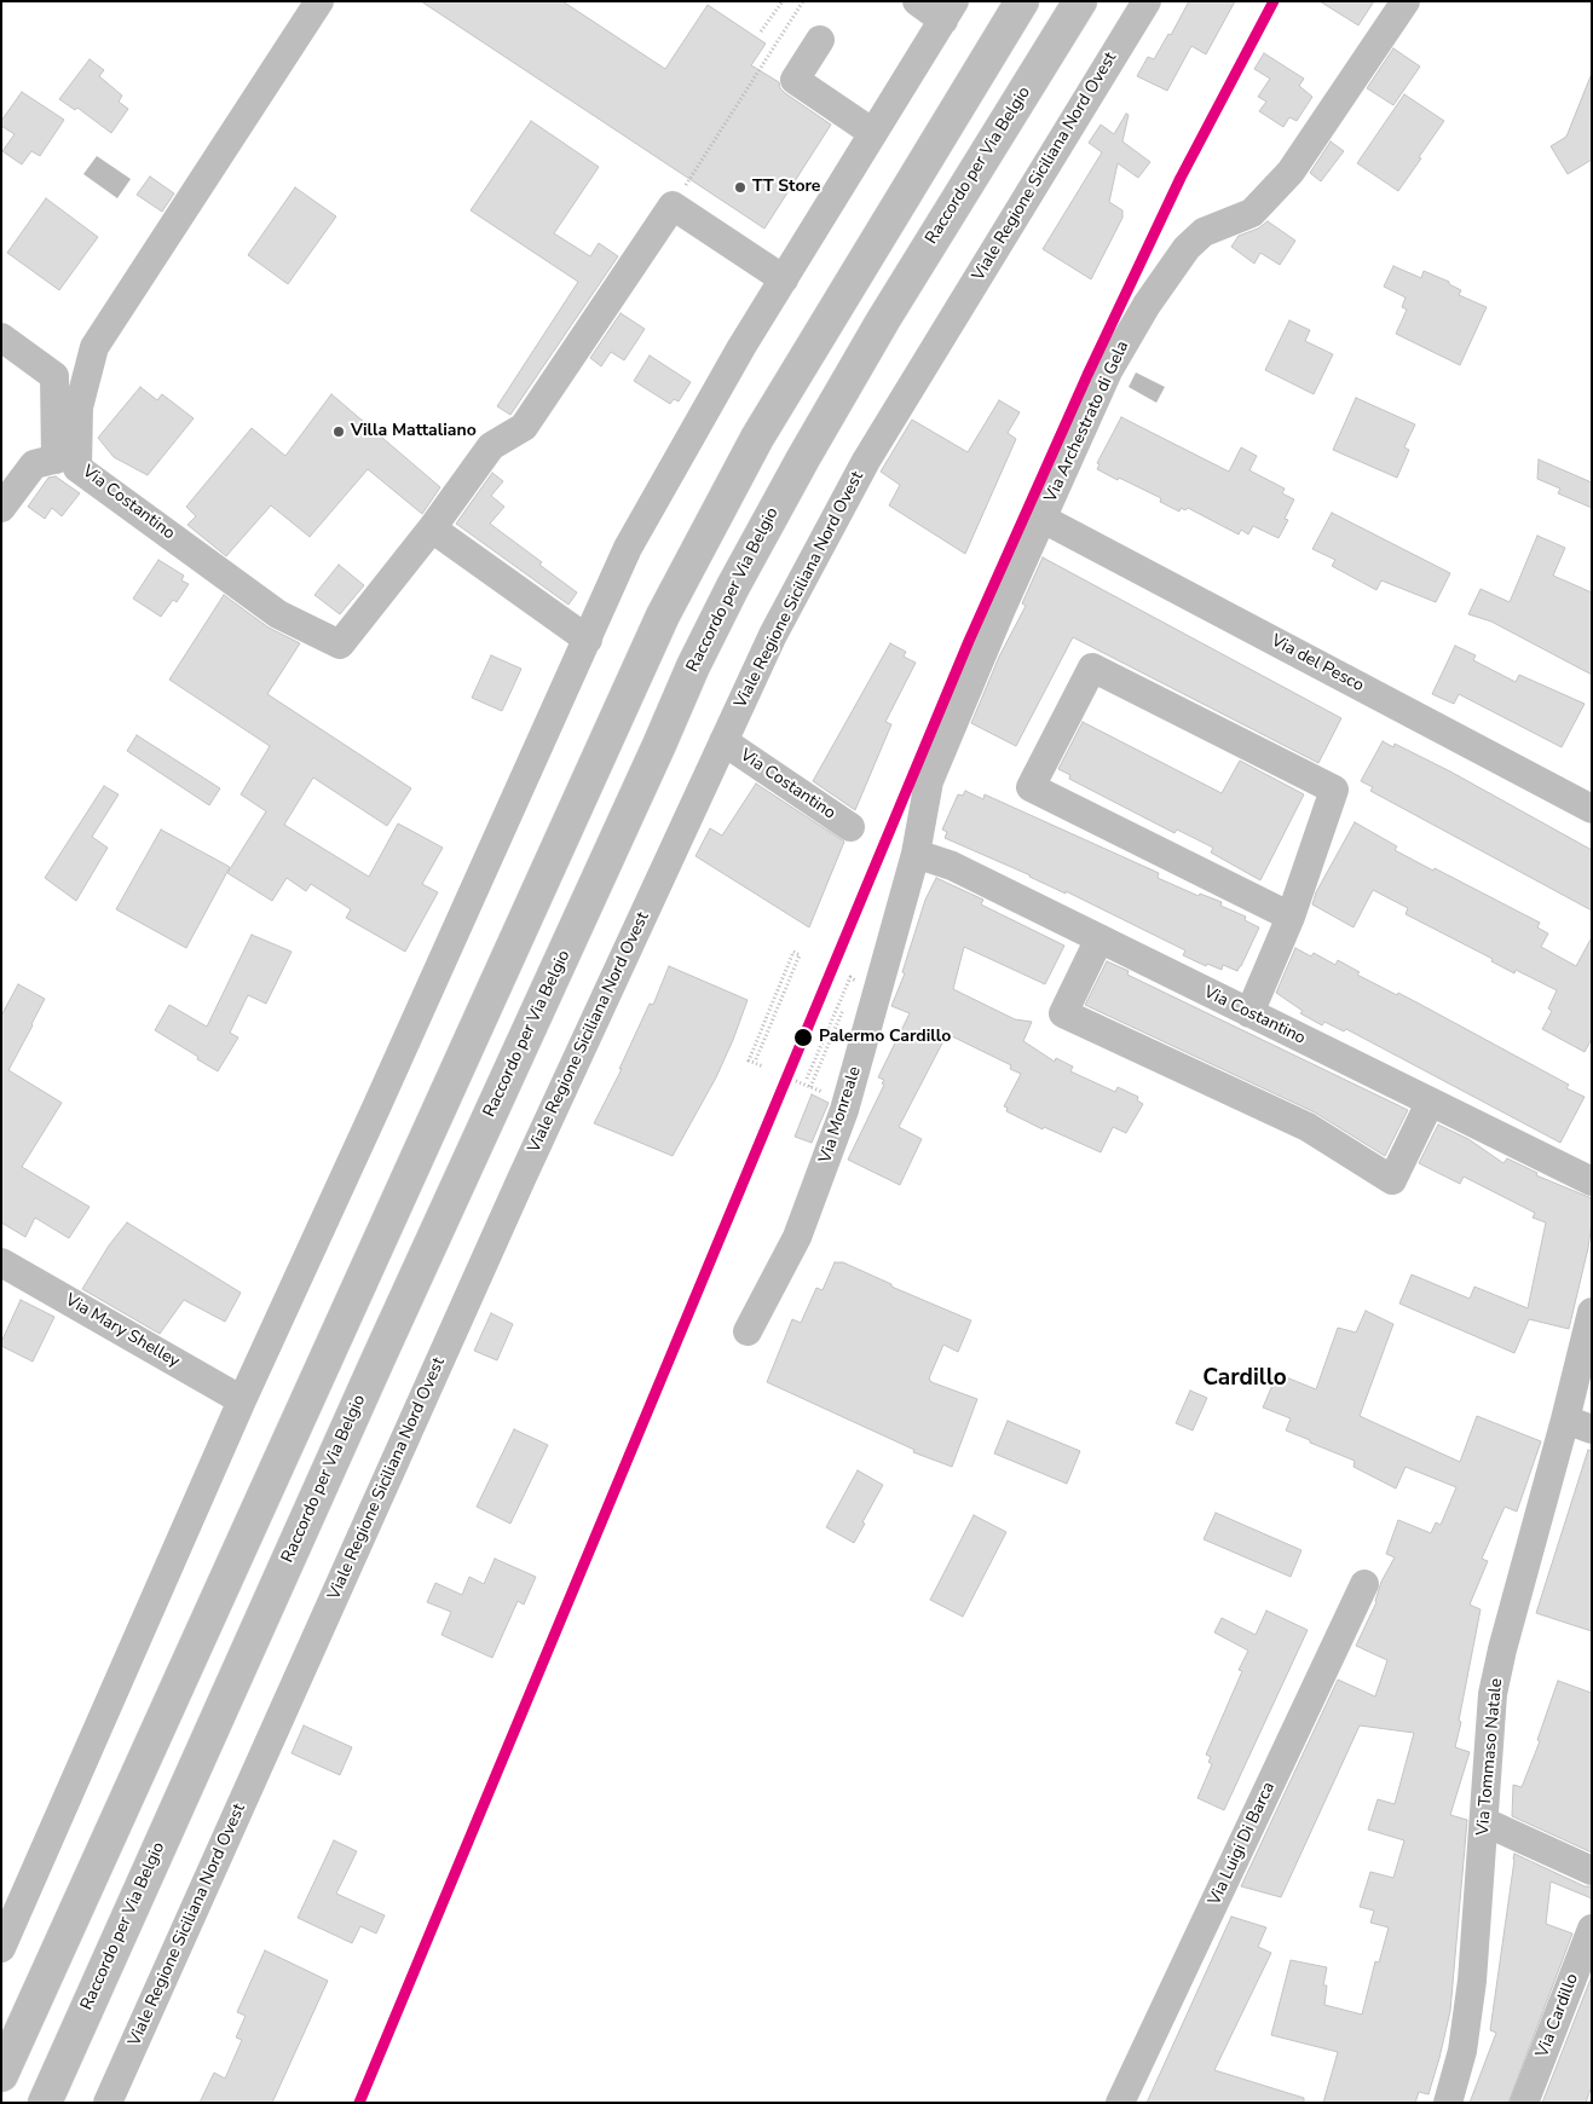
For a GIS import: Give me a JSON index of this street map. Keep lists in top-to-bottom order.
{
  "streets": {
    "highway": ["Raccordo per Via Belgio"],
    "street": [
      "Viale Regione Siciliana Nord Ovest",
      "Via Archestrato di Gela",
      "Via Costantino",
      "Via del Pesco",
      "Via Monreale",
      "Via Mary Shelley",
      "Via Tommaso Natale",
      "Via Luigi Di Barca",
      "Via Cardillo"
    ]
  },
  "crossings": [
    ["Viale Regione Siciliana Nord Ovest", "Via Costantino"],
    ["Via Archestrato di Gela", "Via Costantino"],
    ["Via Archestrato di Gela", "Via del Pesco"],
    ["Via Archestrato di Gela", "Via Monreale"],
    ["Via Costantino", "Via Monreale"]
  ],
  "districts": ["Cardillo"],
  "places": ["TT Store", "Villa Mattaliano", "Palermo Cardillo"]
}
